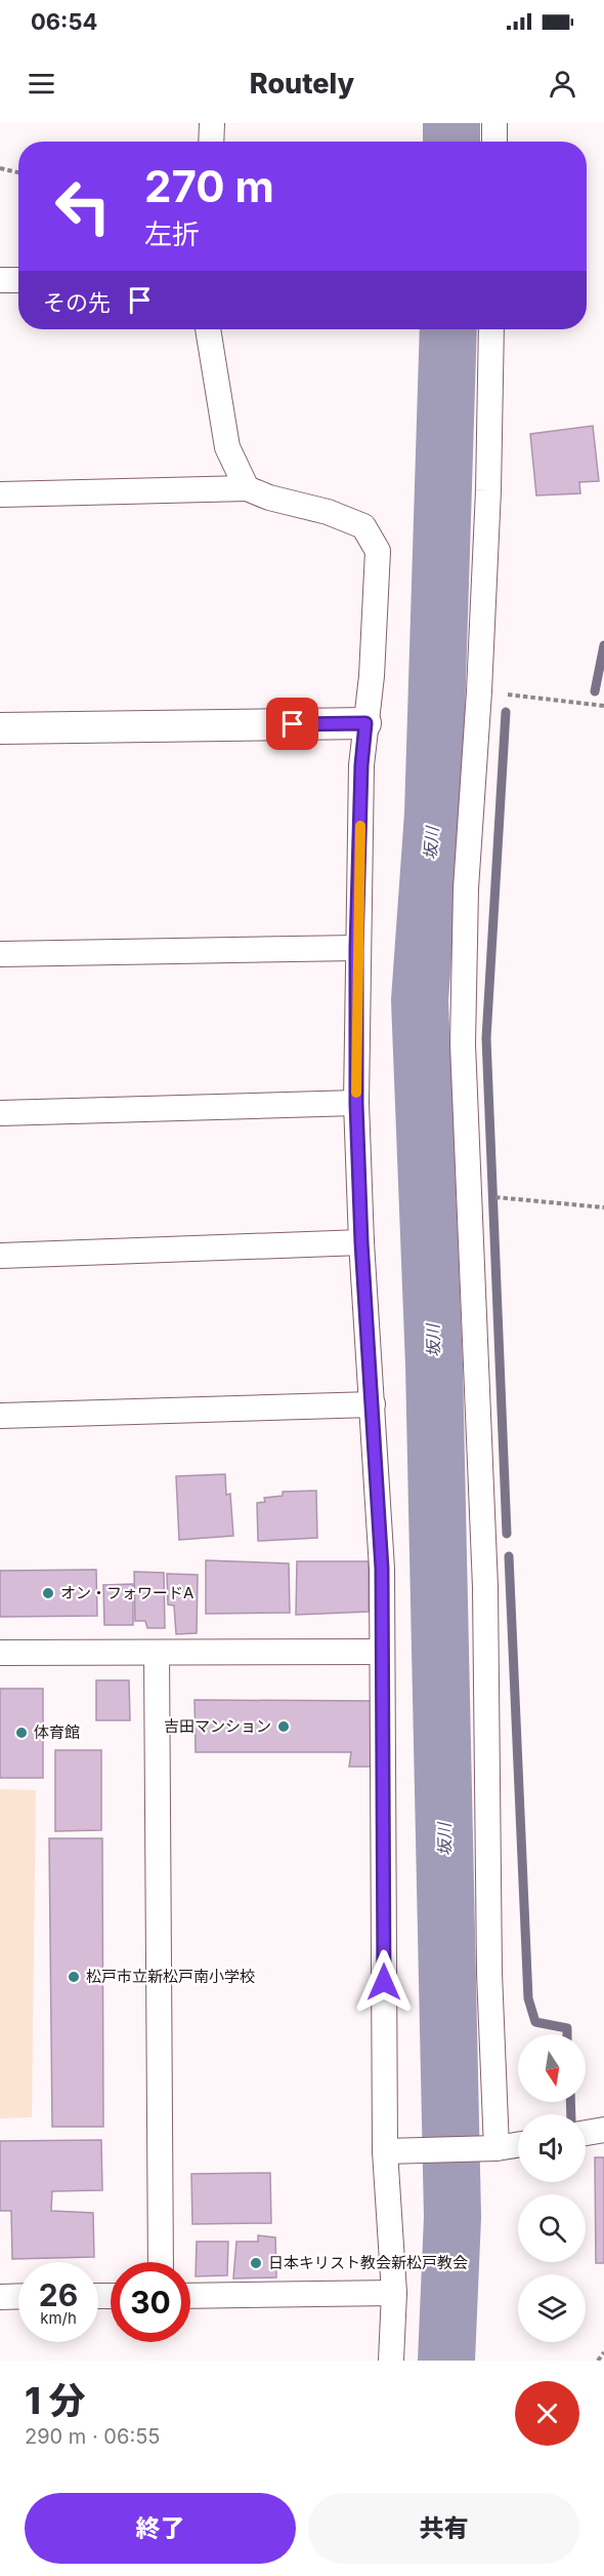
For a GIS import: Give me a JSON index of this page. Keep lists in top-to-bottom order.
{
  "water": ["坂川"],
  "places": [
    "オン・フォワードA",
    "吉田マンション",
    "体育館",
    "松戸市立新松戸南小学校",
    "日本キリスト教会新松戸教会"
  ],
  "north": "bottom",
  "page": {
    "status": "06:54",
    "header": "Routely",
    "turn": ["270 m", "左折"],
    "then": "その先",
    "speed": "26 km/h",
    "limit": "30",
    "heading": ["1 分", "290 m · 06:55"],
    "buttons": ["終了", "共有"]
  }
}
